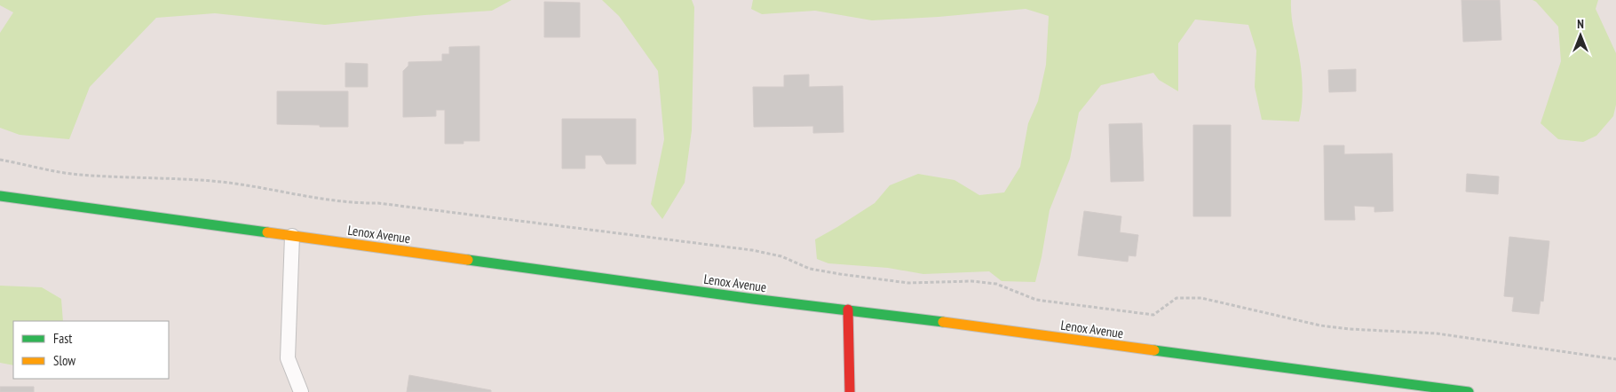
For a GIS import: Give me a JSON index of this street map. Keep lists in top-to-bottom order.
{
  "streets": {
    "street": ["Lenox Avenue"]
  },
  "legend": ["Fast", "Slow"],
  "north": "top"
}
